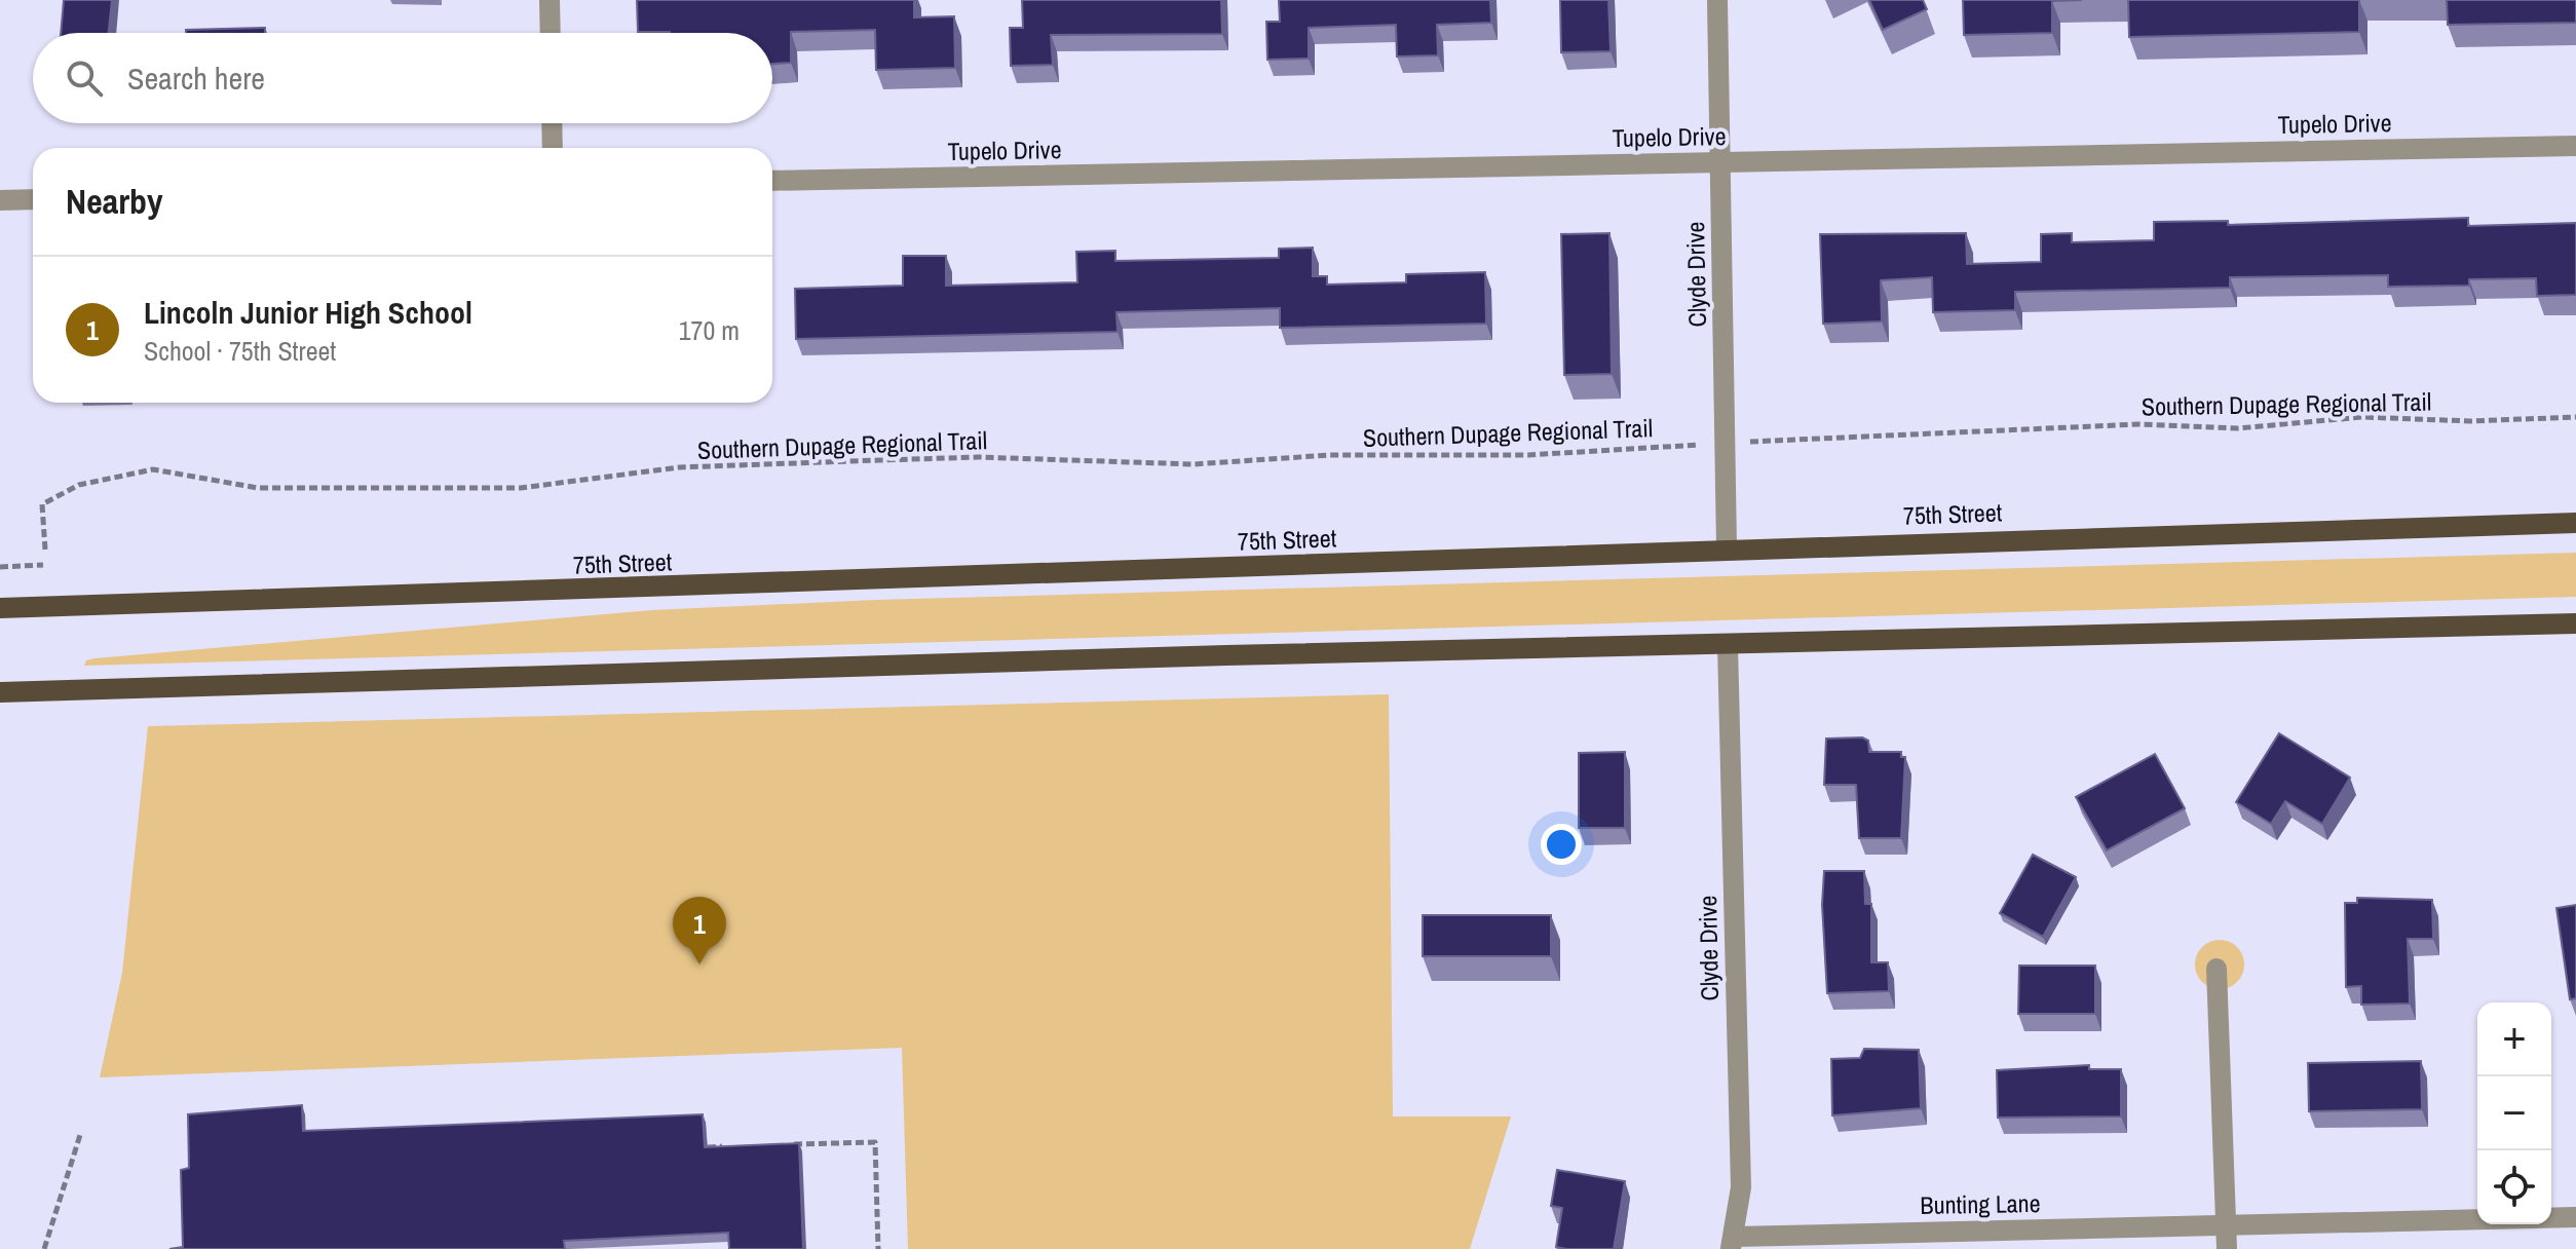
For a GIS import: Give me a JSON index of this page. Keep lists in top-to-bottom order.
{
  "streets": {
    "main road": ["75th Street"],
    "street": ["Tupelo Drive", "Clyde Drive", "Bunting Lane"],
    "path": ["Southern Dupage Regional Trail"]
  },
  "crossings": [
    ["Tupelo Drive", "Clyde Drive"],
    ["Clyde Drive", "75th Street"],
    ["Clyde Drive", "Bunting Lane"]
  ],
  "page": {
    "search": "Search here",
    "heading": "Nearby",
    "list": [
      {
        "mark": "1",
        "name": "Lincoln Junior High School",
        "note": "School · 75th Street",
        "value": "170 m"
      }
    ],
    "pins": "1",
    "map_buttons": ["+", "−"]
  }
}
